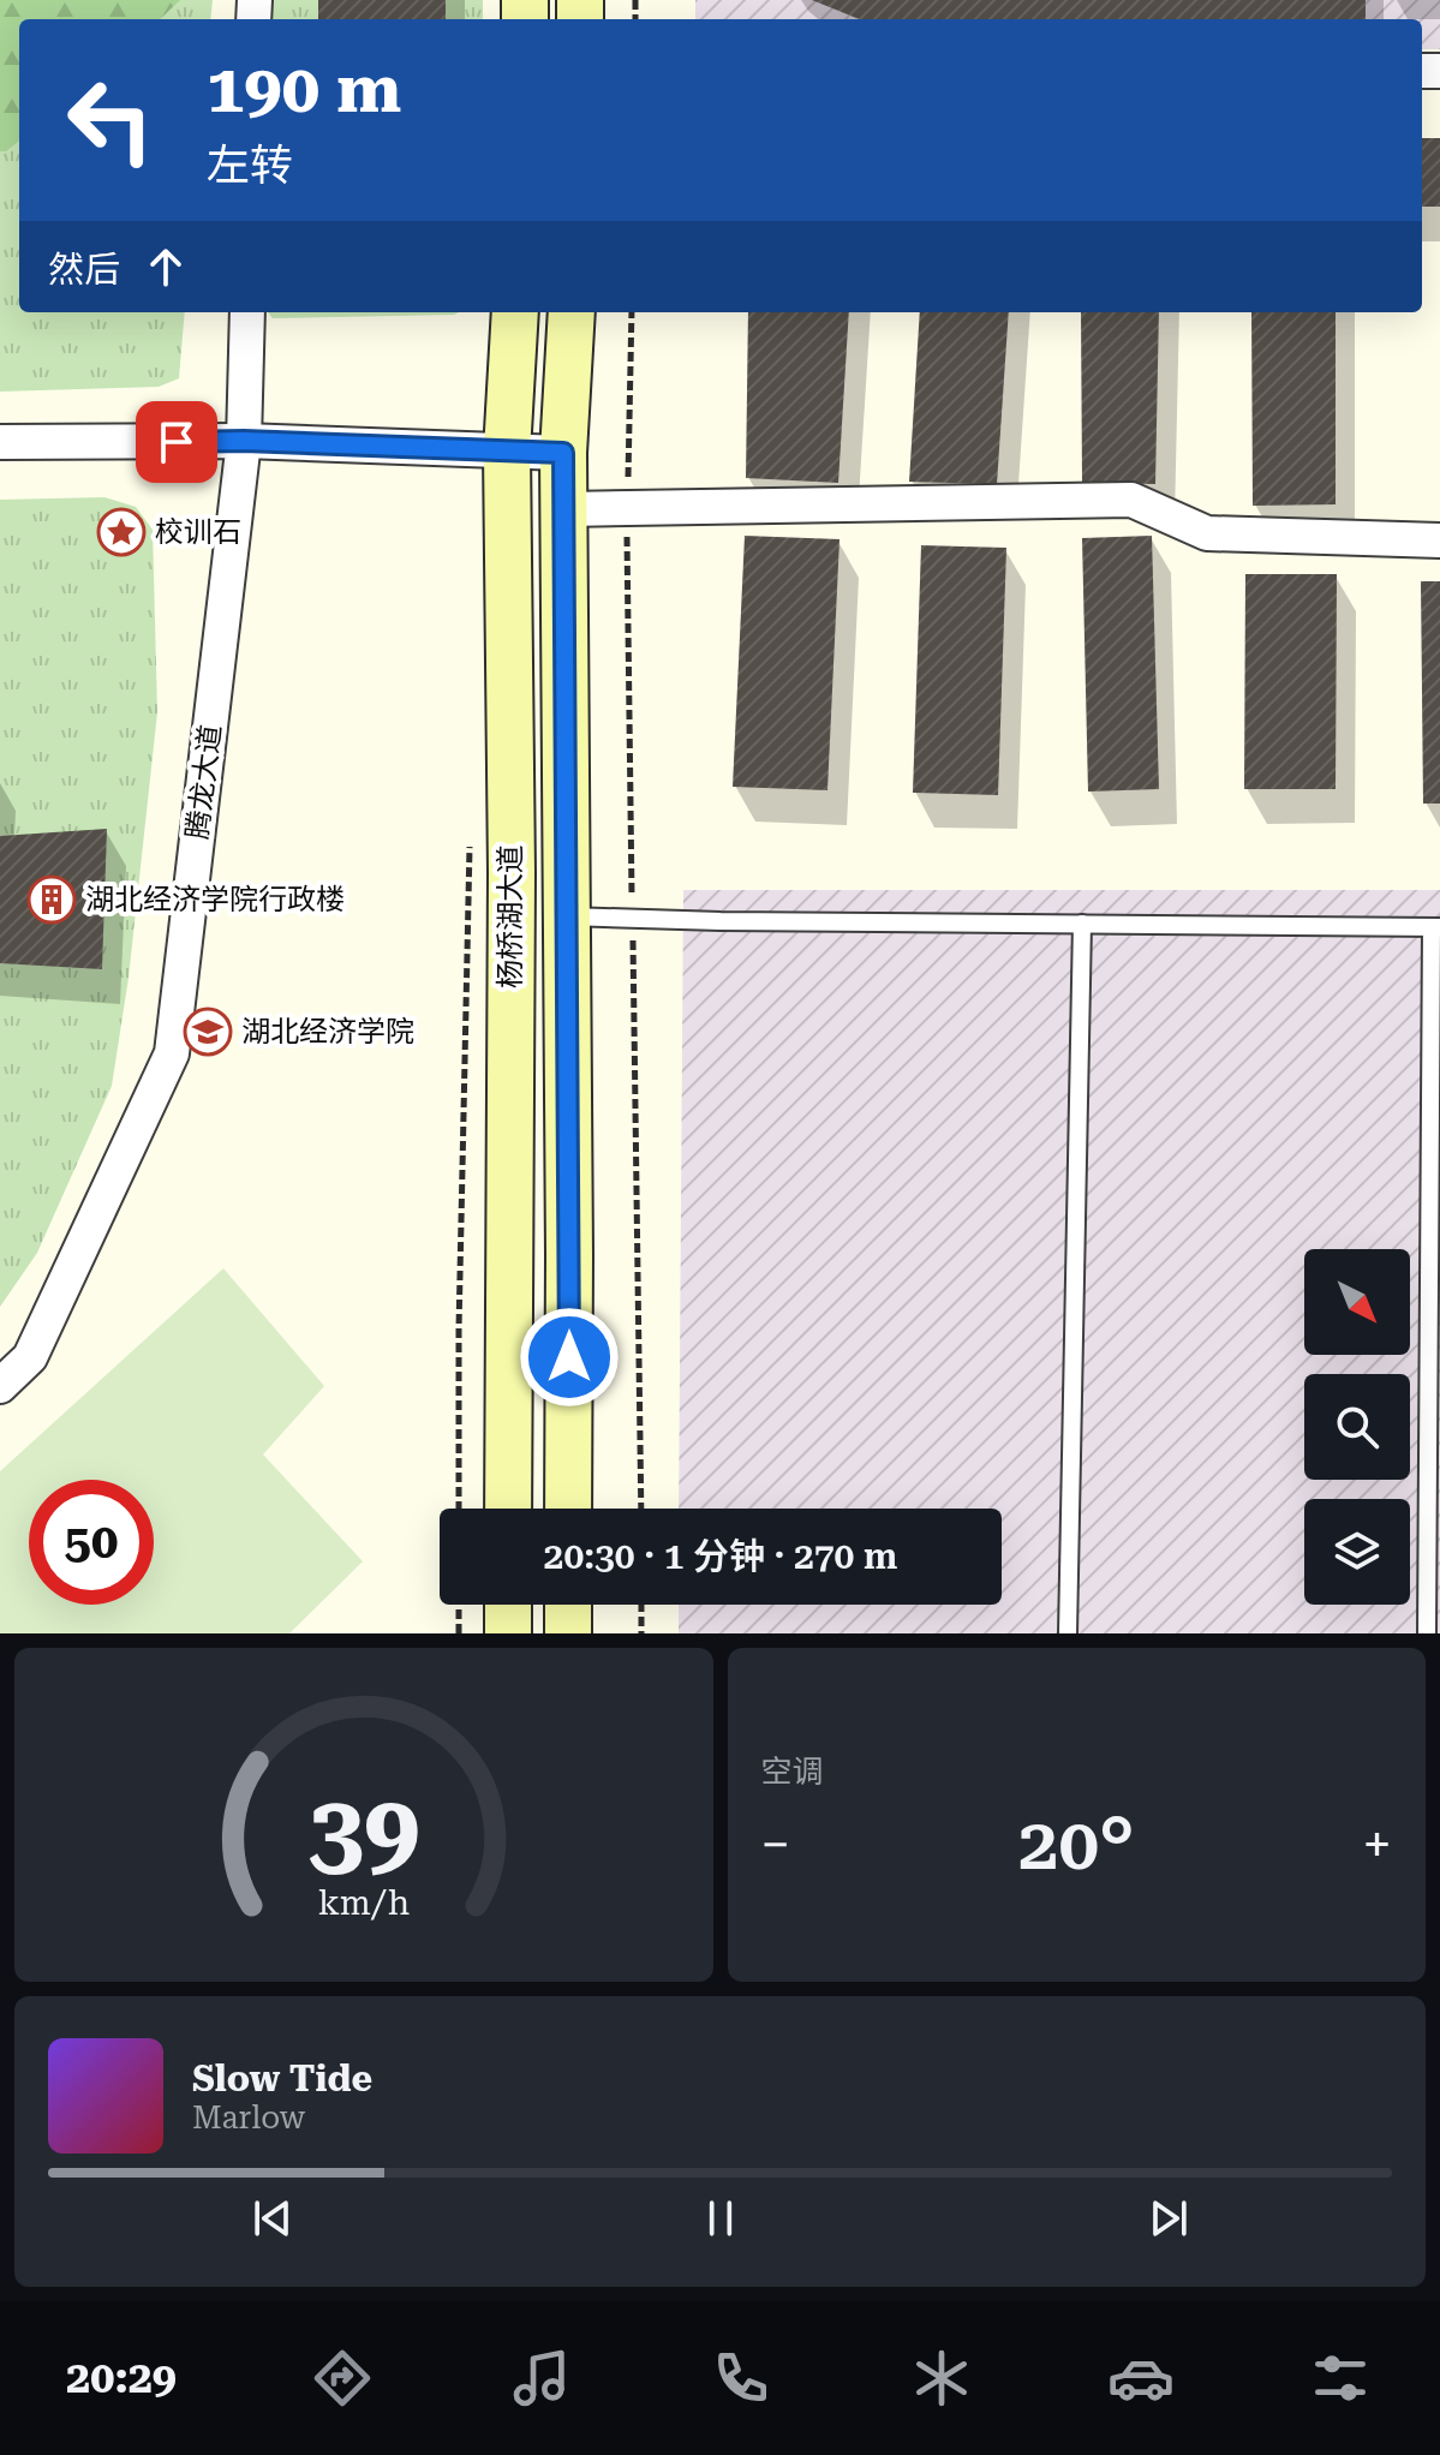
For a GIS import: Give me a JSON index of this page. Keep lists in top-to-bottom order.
{
  "streets": {
    "main road": ["杨桥湖大道"],
    "street": ["腾龙大道"]
  },
  "places": {
    "place": ["校训石"],
    "building": ["湖北经济学院行政楼"],
    "school or university": ["湖北经济学院"]
  },
  "north": "bottom right",
  "page": {
    "turn": ["190 m", "左转"],
    "then": "然后",
    "limit": "50",
    "trip": "20:30 · 1 分钟 · 270 m",
    "tile": "空调",
    "heat": ["−", "20°", "+"],
    "song": ["Slow Tide", "Marlow"],
    "tabs": "20:29",
    "gauge": ["39", "km/h"]
  }
}
